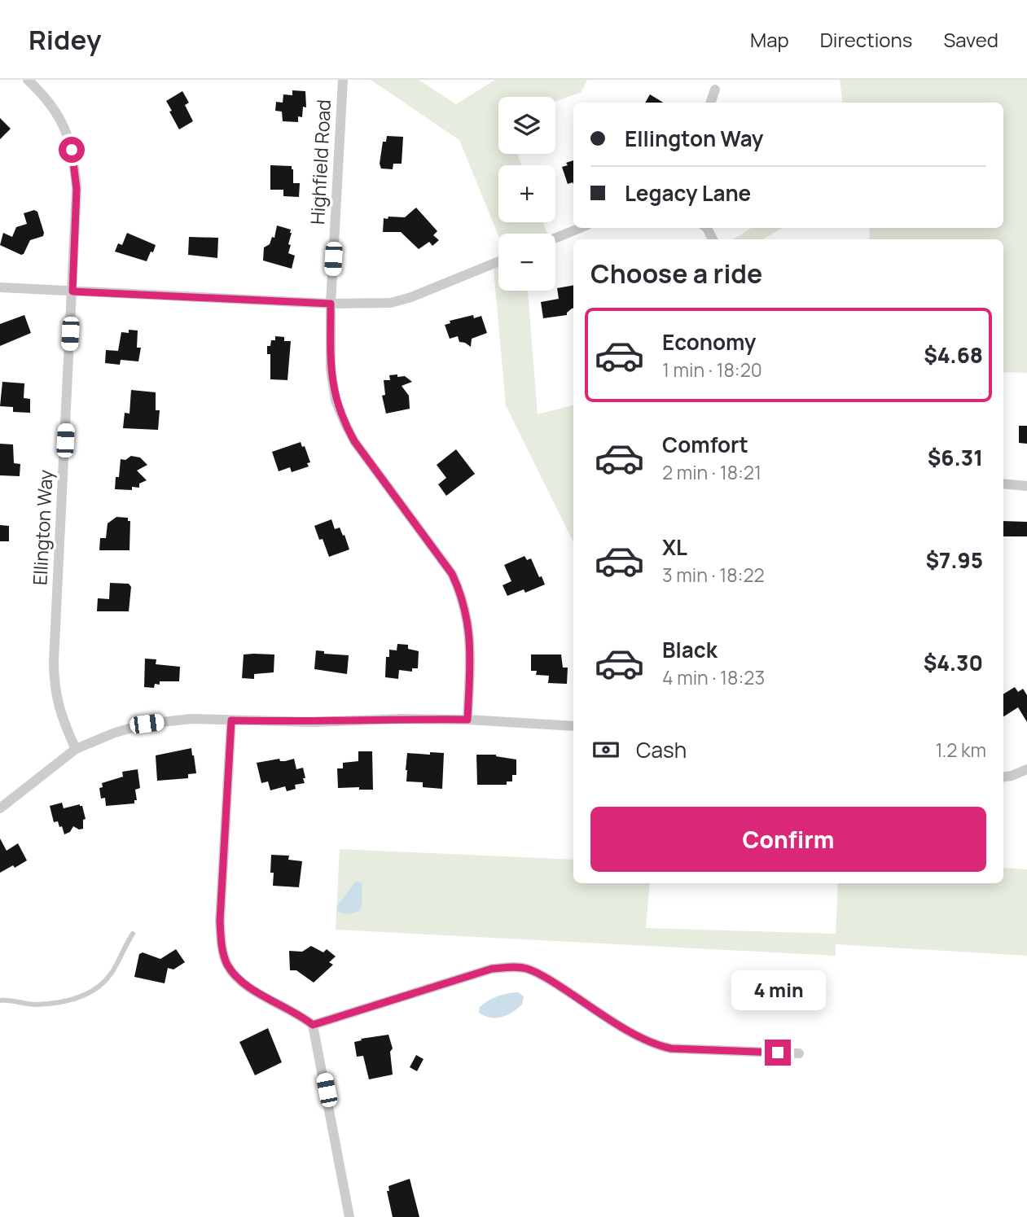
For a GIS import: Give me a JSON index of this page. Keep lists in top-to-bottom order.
{
  "streets": {
    "street": ["Highfield Road", "Ellington Way"]
  },
  "page": {
    "header": "Ridey",
    "nav": ["Map", "Directions", "Saved"],
    "map_buttons": ["+", "−"],
    "banner": ["Ellington Way", "Legacy Lane"],
    "heading": "Choose a ride",
    "list": [
      {
        "name": "Economy",
        "note": "1 min · 18:20",
        "value": "$4.68"
      },
      {
        "name": "Comfort",
        "note": "2 min · 18:21",
        "value": "$6.31"
      },
      {
        "name": "XL",
        "note": "3 min · 18:22",
        "value": "$7.95"
      },
      {
        "name": "Black",
        "note": "4 min · 18:23",
        "value": "$4.30"
      }
    ],
    "pay": ["Cash", "1.2 km"],
    "buttons": "Confirm",
    "bubble": "4 min"
  }
}
